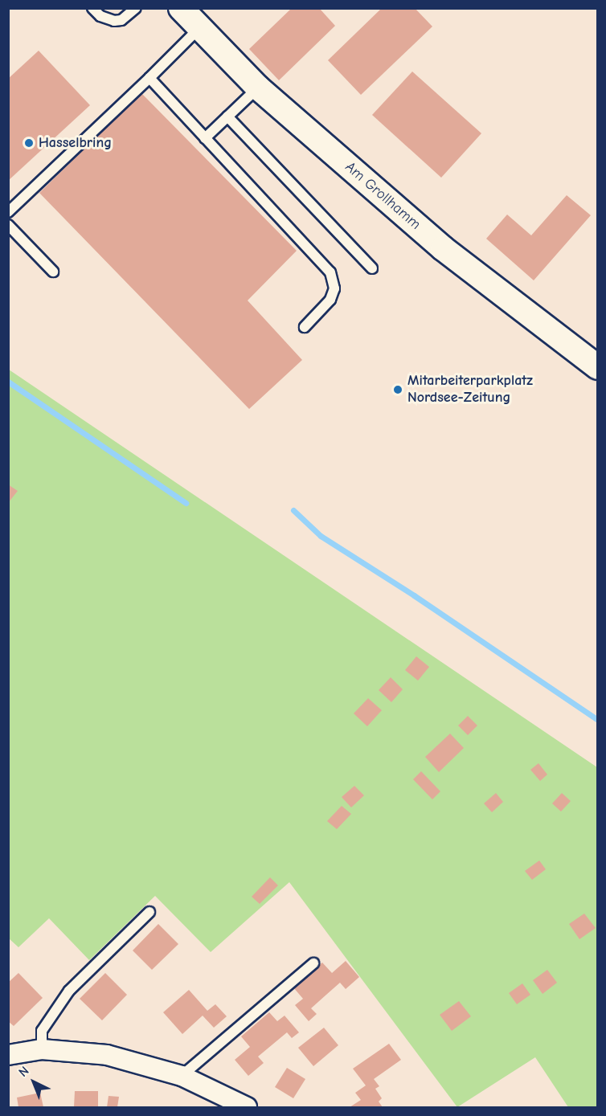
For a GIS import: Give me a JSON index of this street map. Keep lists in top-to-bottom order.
{
  "streets": {
    "street": ["Am Grollhamm"]
  },
  "places": ["Hasselbring", "Mitarbeiterparkplatz Nordsee-Zeitung"],
  "north": "top left"
}
